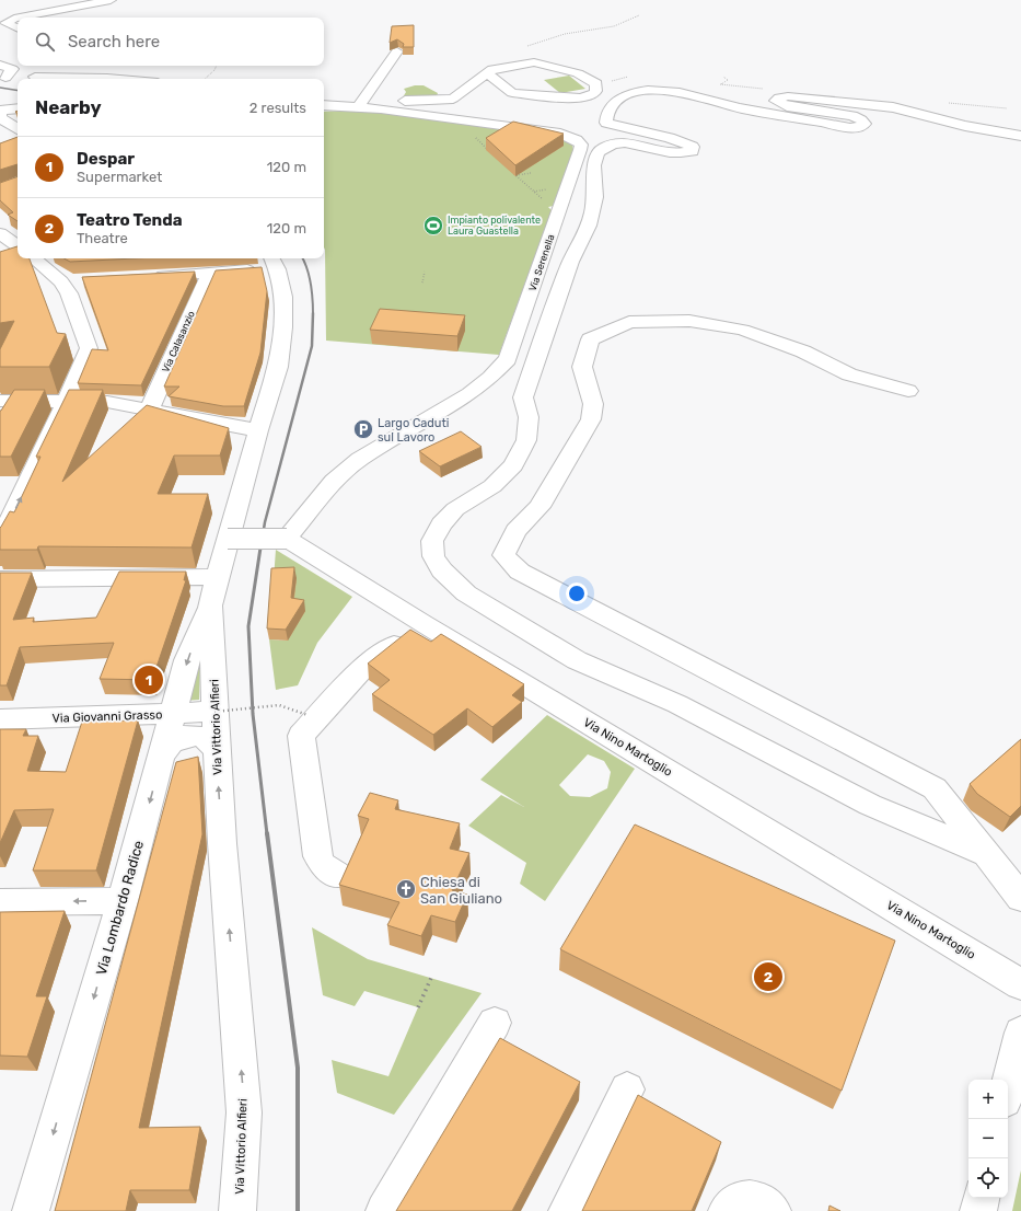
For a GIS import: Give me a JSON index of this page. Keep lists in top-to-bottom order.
{
  "streets": {
    "street": [
      "Via Serenella",
      "Via Calasanzio",
      "Via Giovanni Grasso",
      "Via Vittorio Alfieri",
      "Via Nino Martoglio",
      "Via Lombardo Radice"
    ]
  },
  "crossings": [
    ["Via Serenella", "Via Nino Martoglio"],
    ["Via Giovanni Grasso", "Via Vittorio Alfieri"],
    ["Via Giovanni Grasso", "Via Lombardo Radice"],
    ["Via Vittorio Alfieri", "Via Lombardo Radice"]
  ],
  "one_way": ["Via Vittorio Alfieri", "Via Lombardo Radice"],
  "places": {
    "sports": ["Impianto polivalente Laura Guastella"],
    "parking": ["Largo Caduti sul Lavoro"],
    "church": ["Chiesa di San Giuliano"]
  },
  "page": {
    "search": "Search here",
    "heading": ["Nearby", "2 results"],
    "list": [
      {
        "mark": "1",
        "name": "Despar",
        "note": "Supermarket",
        "value": "120 m"
      },
      {
        "mark": "2",
        "name": "Teatro Tenda",
        "note": "Theatre",
        "value": "120 m"
      }
    ],
    "pins": ["1", "2"],
    "map_buttons": ["+", "−"]
  }
}
